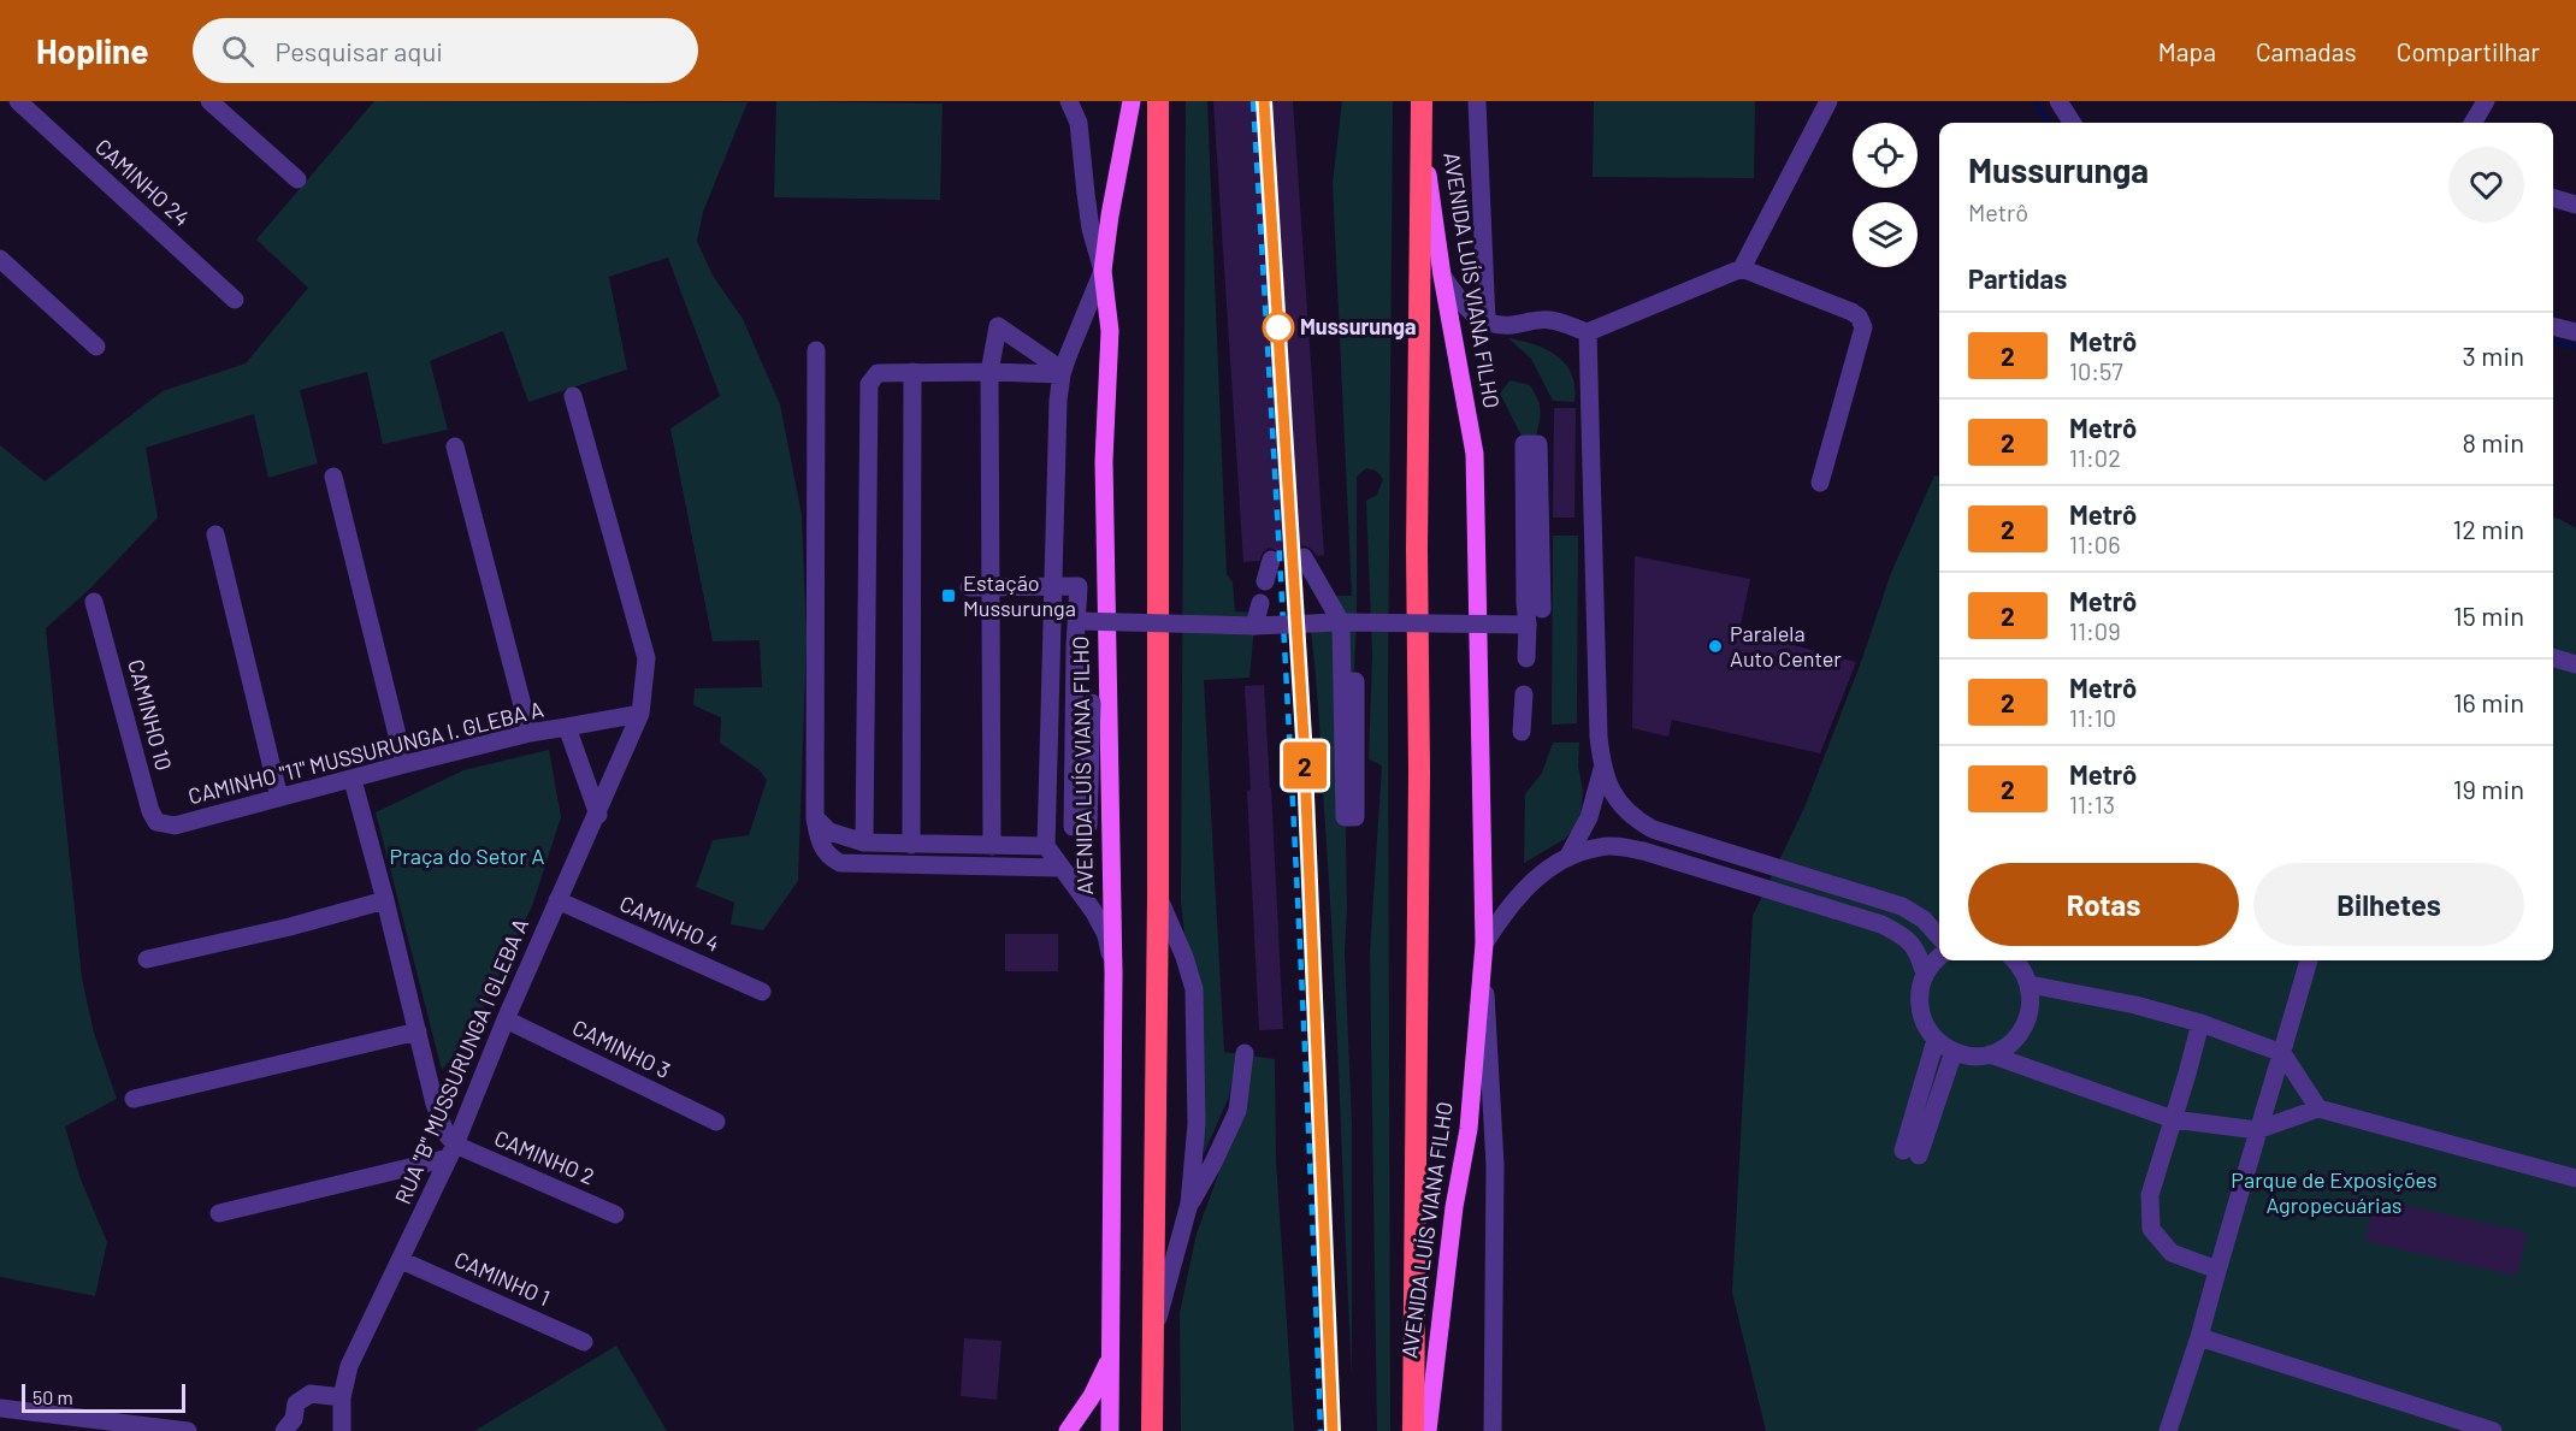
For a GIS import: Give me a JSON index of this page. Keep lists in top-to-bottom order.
{
  "streets": {
    "highway": ["AVENIDA LUÍS VIANA FILHO"],
    "street": [
      "CAMINHO 24",
      "CAMINHO 10",
      "CAMINHO \"11\" MUSSURUNGA I. GLEBA A",
      "CAMINHO 4",
      "CAMINHO 3",
      "RUA \"B\" MUSSURUNGA I GLEBA A",
      "CAMINHO 2",
      "CAMINHO 1"
    ]
  },
  "crossings": [
    ["CAMINHO 10", "CAMINHO \"11\" MUSSURUNGA I. GLEBA A"],
    ["CAMINHO \"11\" MUSSURUNGA I. GLEBA A", "RUA \"B\" MUSSURUNGA I GLEBA A"],
    ["CAMINHO 4", "RUA \"B\" MUSSURUNGA I GLEBA A"],
    ["CAMINHO 3", "RUA \"B\" MUSSURUNGA I GLEBA A"],
    ["RUA \"B\" MUSSURUNGA I GLEBA A", "CAMINHO 2"],
    ["RUA \"B\" MUSSURUNGA I GLEBA A", "CAMINHO 1"]
  ],
  "parks": ["Praça do Setor A", "Parque de Exposições Agropecuárias"],
  "places": {
    "other": ["Mussurunga", "Paralela Auto Center"],
    "transit": ["Estação Mussurunga"]
  },
  "lines": ["metro line 2"],
  "scale_bar": "50 m",
  "page": {
    "header": "Hopline",
    "search": "Pesquisar aqui",
    "nav": ["Mapa", "Camadas", "Compartilhar"],
    "on_map": "2",
    "heading": [
      ["Mussurunga", "Metrô"],
      "Partidas"
    ],
    "list": [
      {
        "mark": "2",
        "name": "Metrô",
        "note": "10:57",
        "value": "3 min"
      },
      {
        "mark": "2",
        "name": "Metrô",
        "note": "11:02",
        "value": "8 min"
      },
      {
        "mark": "2",
        "name": "Metrô",
        "note": "11:06",
        "value": "12 min"
      },
      {
        "mark": "2",
        "name": "Metrô",
        "note": "11:09",
        "value": "15 min"
      },
      {
        "mark": "2",
        "name": "Metrô",
        "note": "11:10",
        "value": "16 min"
      },
      {
        "mark": "2",
        "name": "Metrô",
        "note": "11:13",
        "value": "19 min"
      }
    ],
    "buttons": ["Rotas", "Bilhetes"],
    "scale": "50 m"
  }
}
